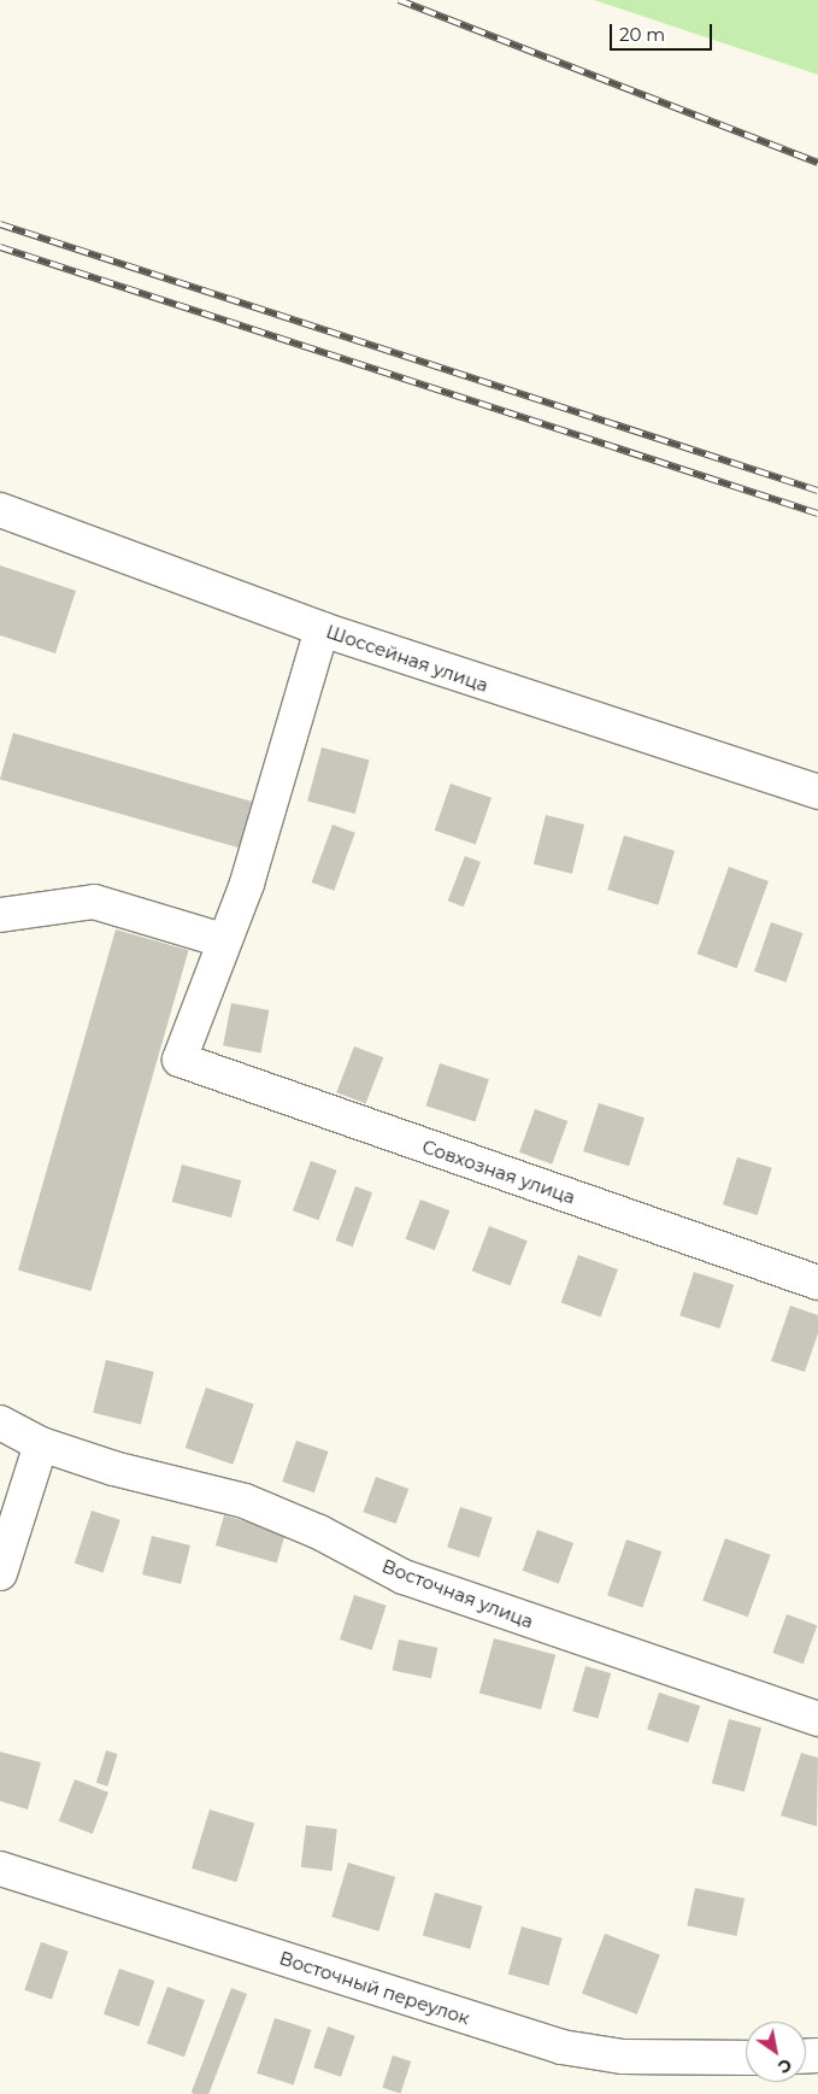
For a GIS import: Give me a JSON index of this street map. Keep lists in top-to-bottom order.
{
  "streets": {
    "street": [
      "Шоссейная улица",
      "Совхозная улица",
      "Восточная улица",
      "Восточный переулок"
    ]
  },
  "scale_bar": "20 m",
  "north": "bottom right"
}
